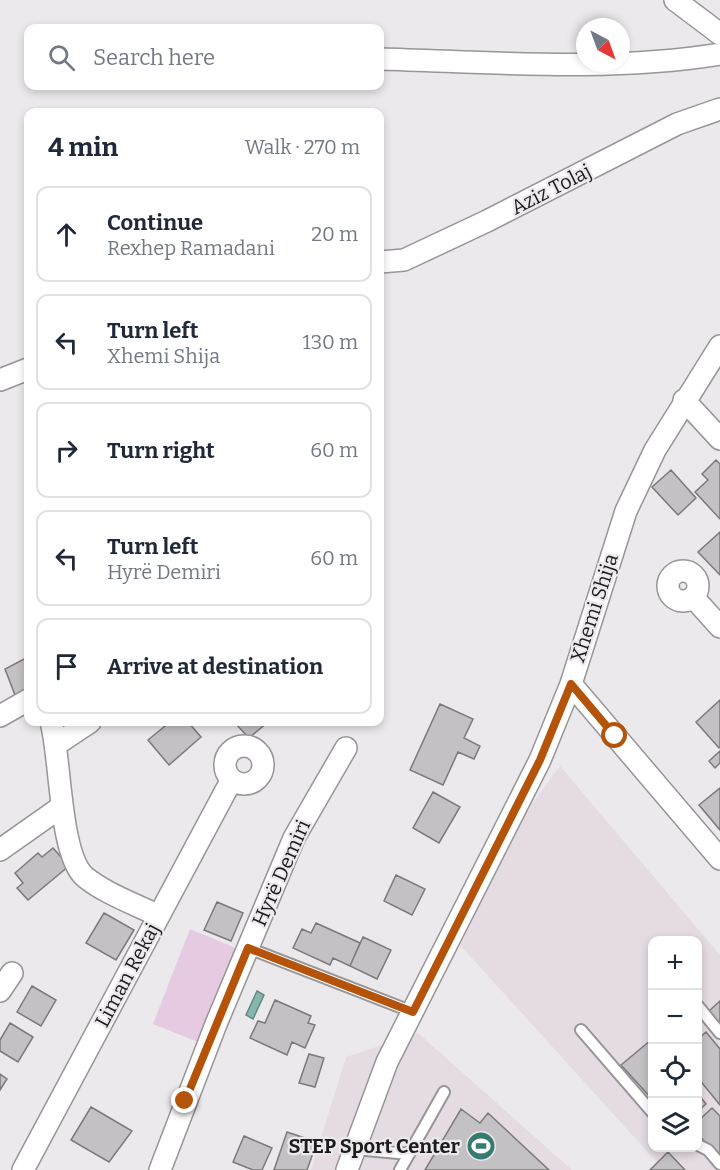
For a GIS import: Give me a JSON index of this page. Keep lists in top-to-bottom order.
{
  "streets": {
    "street": [
      "Aziz Tolaj",
      "Xhemi Shija",
      "Hyrë Demiri",
      "Liman Rekaj"
    ]
  },
  "places": {
    "sports": ["STEP Sport Center"]
  },
  "north": "bottom right",
  "page": {
    "search": "Search here",
    "heading": ["4 min", "Walk · 270 m"],
    "list": [
      ["Continue", "Rexhep Ramadani", "20 m"],
      ["Turn left", "Xhemi Shija", "130 m"],
      ["Turn right", "60 m"],
      ["Turn left", "Hyrë Demiri", "60 m"],
      "Arrive at destination"
    ],
    "map_buttons": ["+", "−"]
  }
}
